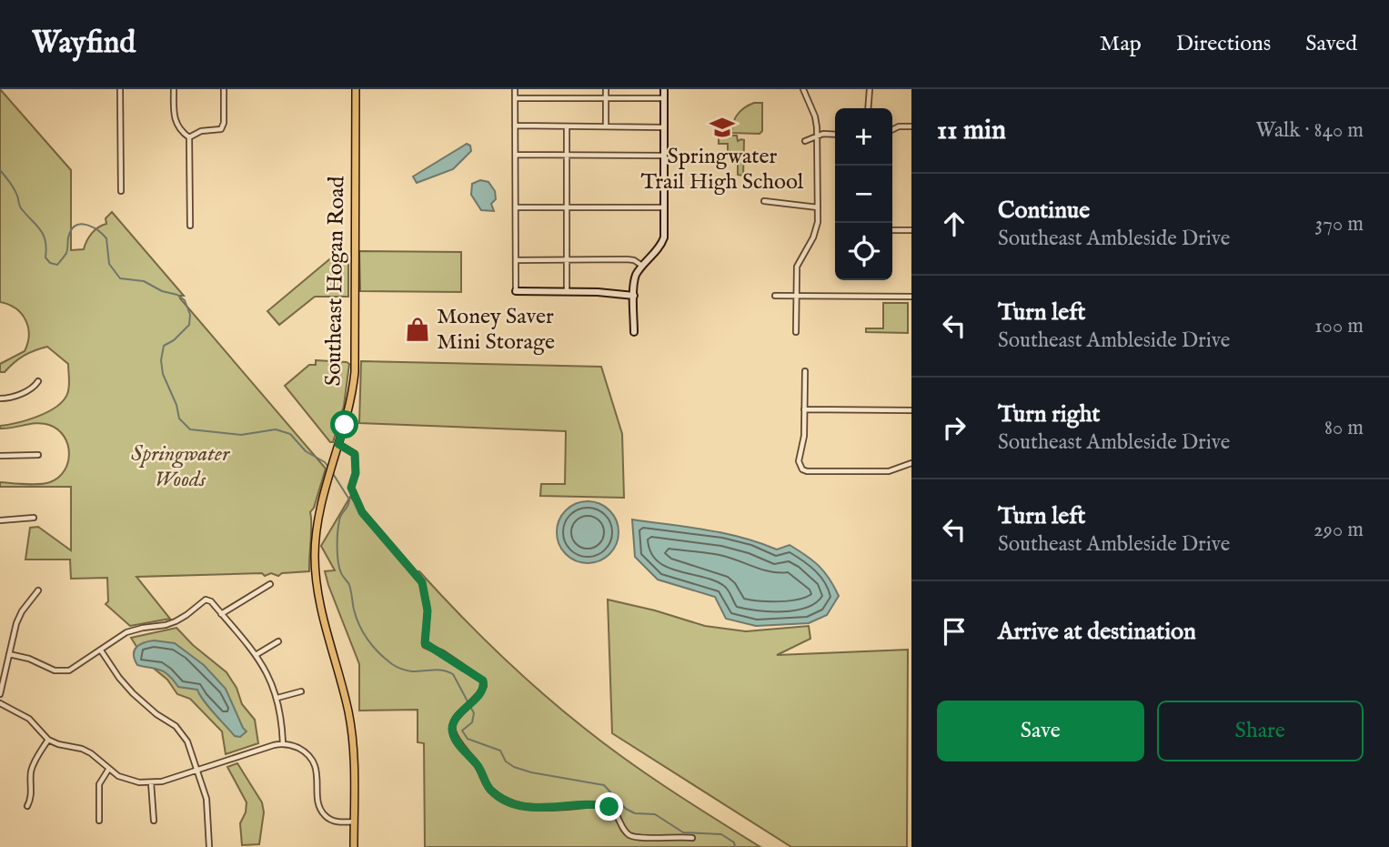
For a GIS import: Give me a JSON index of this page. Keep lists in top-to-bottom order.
{
  "streets": {
    "main road": ["Southeast Hogan Road"]
  },
  "parks": ["Springwater Woods"],
  "places": {
    "school or university": ["Springwater Trail High School"],
    "shop": ["Money Saver Mini Storage"]
  },
  "page": {
    "header": "Wayfind",
    "nav": ["Map", "Directions", "Saved"],
    "heading": ["11 min", "Walk · 840 m"],
    "map_buttons": ["+", "−"],
    "list": [
      ["Continue", "Southeast Ambleside Drive", "370 m"],
      ["Turn left", "Southeast Ambleside Drive", "100 m"],
      ["Turn right", "Southeast Ambleside Drive", "80 m"],
      ["Turn left", "Southeast Ambleside Drive", "290 m"],
      "Arrive at destination"
    ],
    "buttons": ["Save", "Share"]
  }
}
